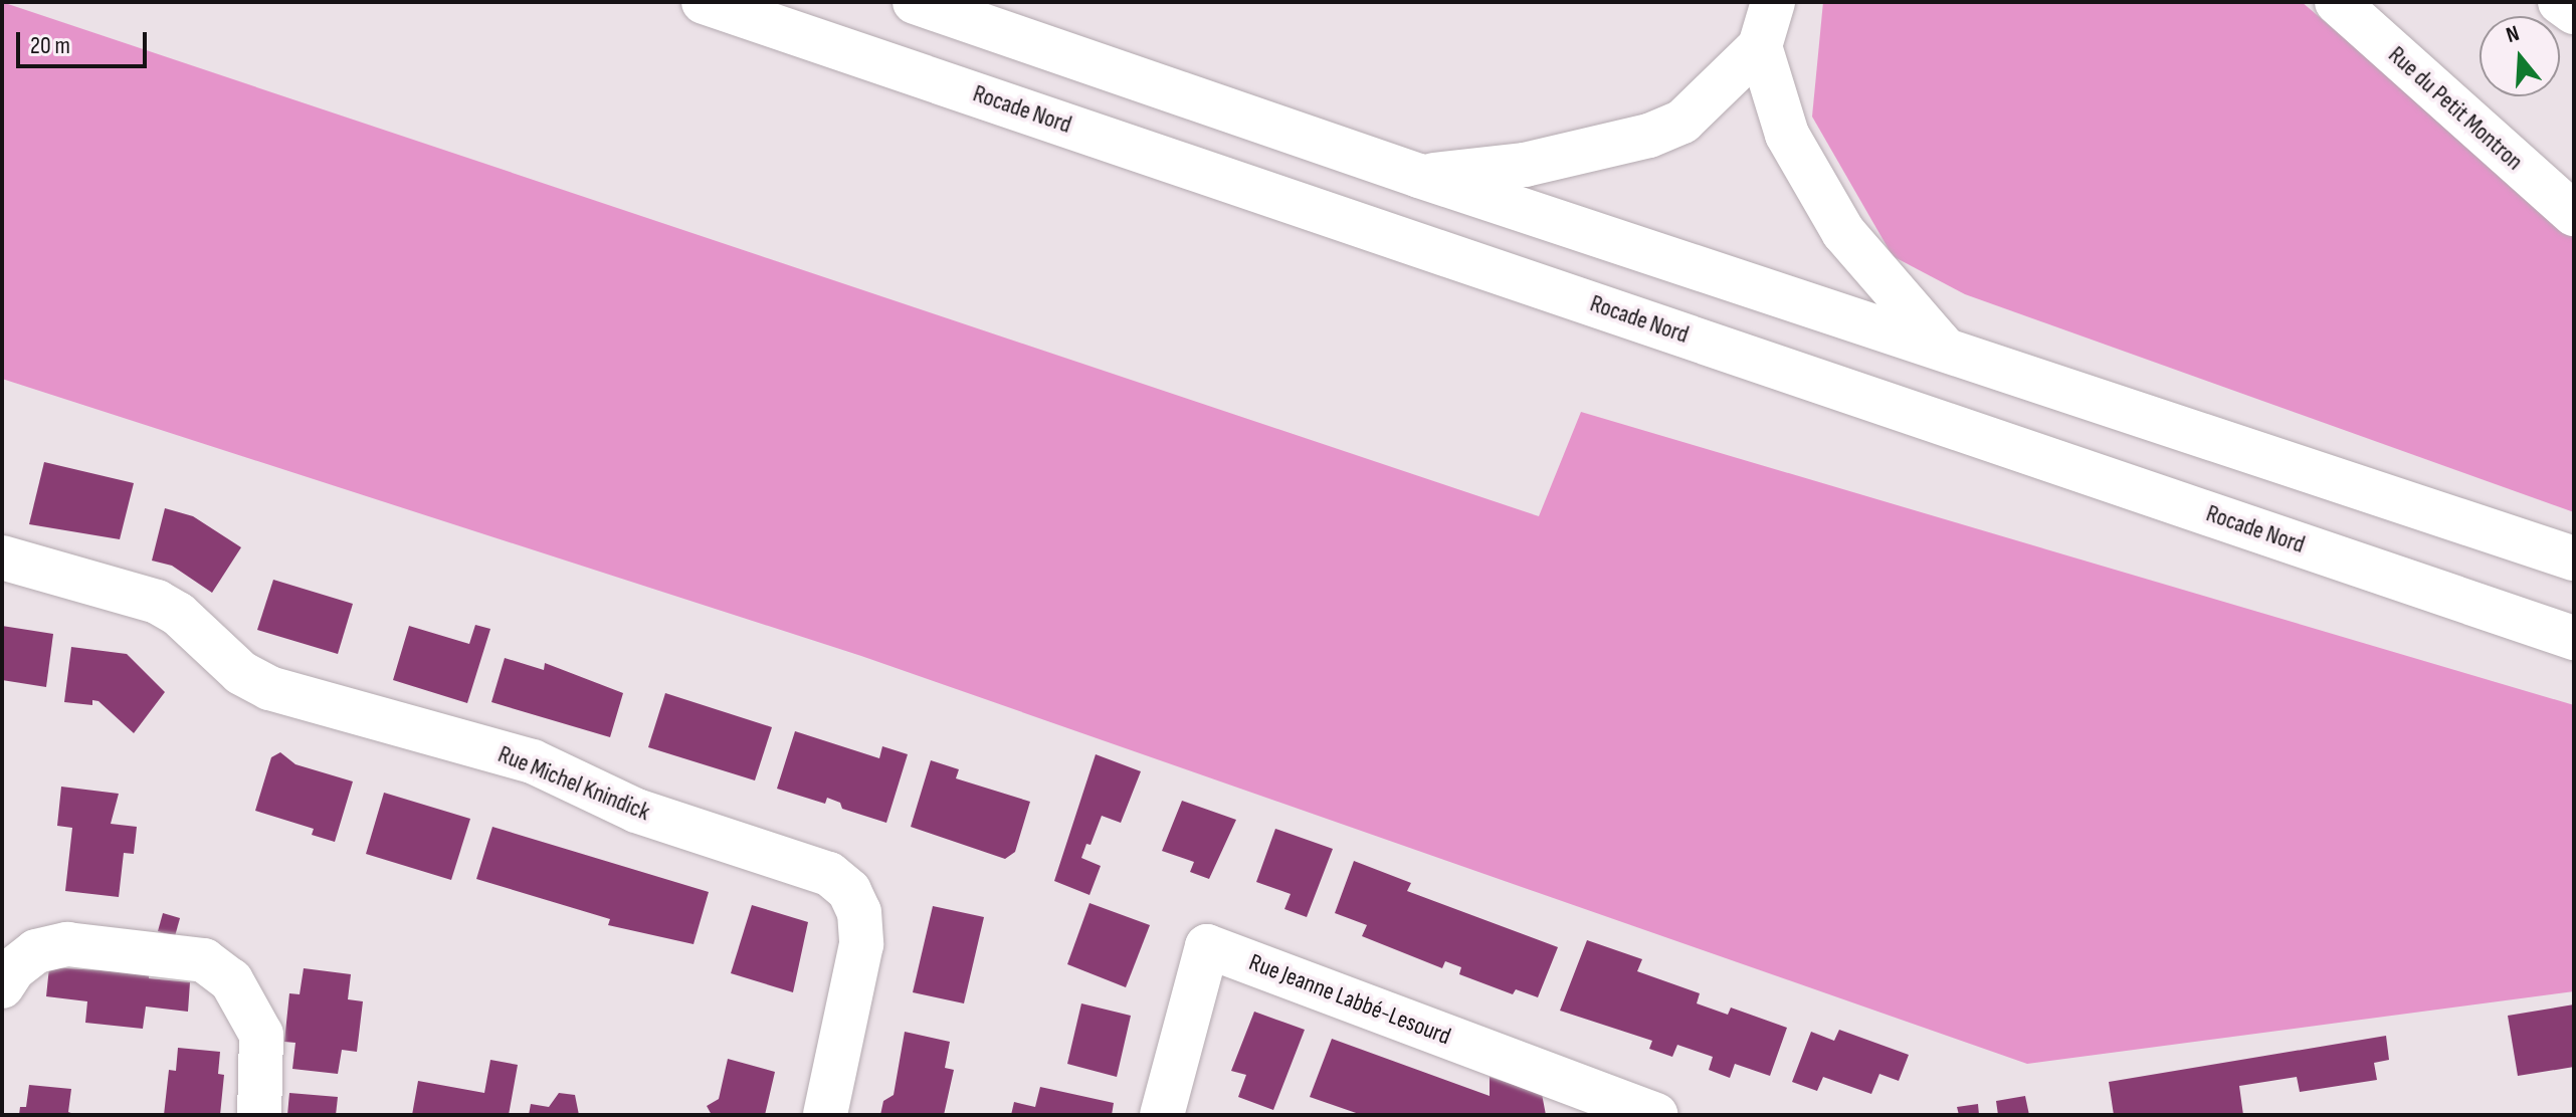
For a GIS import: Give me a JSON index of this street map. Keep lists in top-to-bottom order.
{
  "streets": {
    "main road": [
      "Rue du Petit Montron",
      "Rocade Nord",
      "Rue Michel Knindick",
      "Rue Jeanne Labbé-Lesourd"
    ]
  },
  "scale_bar": "20 m",
  "north": "top"
}
